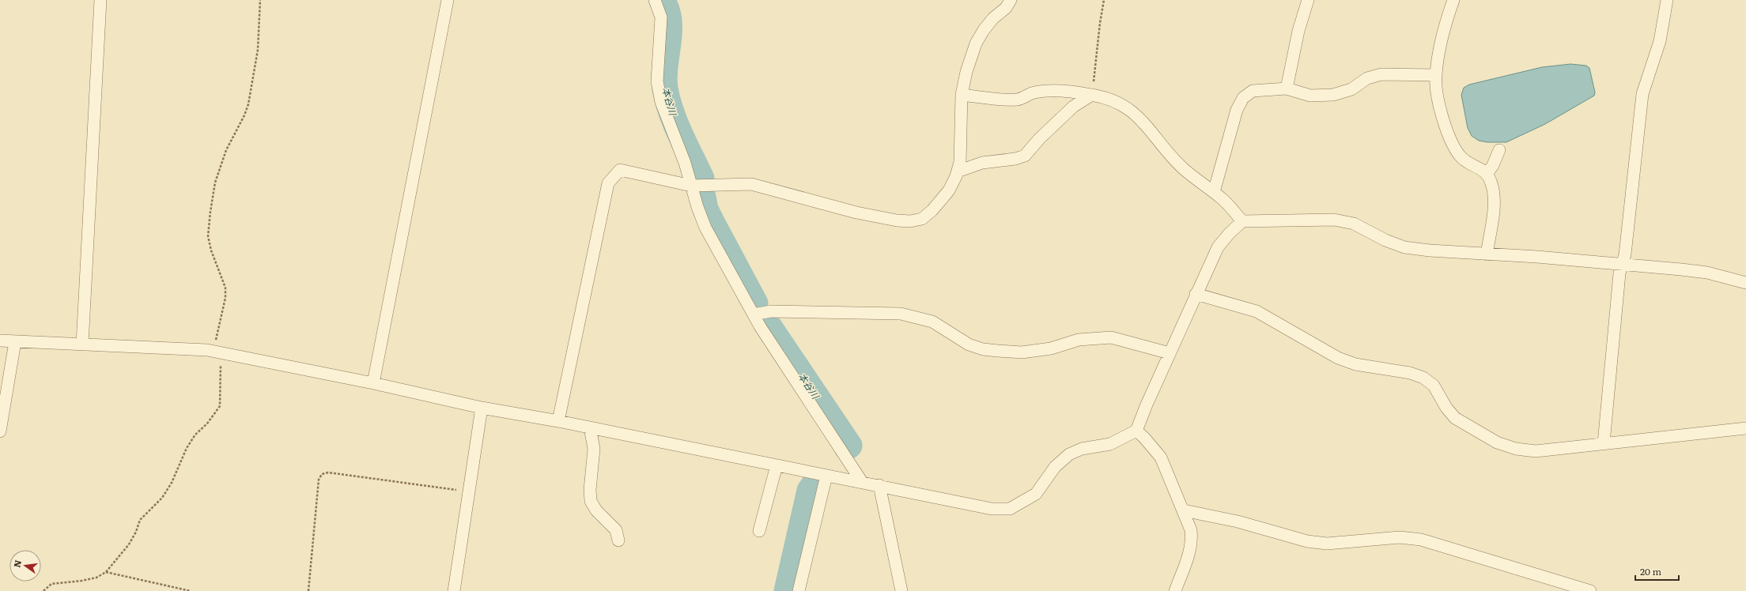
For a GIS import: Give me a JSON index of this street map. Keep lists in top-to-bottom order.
{
  "water": ["本谷川"],
  "scale_bar": "20 m",
  "north": "left"
}
